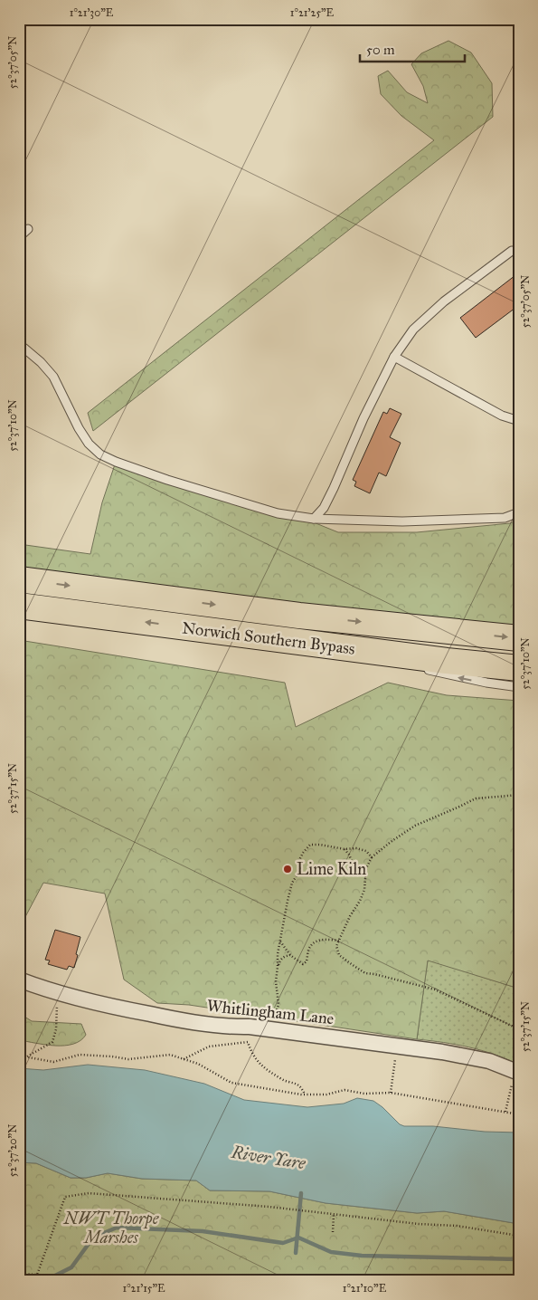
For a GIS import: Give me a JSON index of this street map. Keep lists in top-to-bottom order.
{
  "streets": {
    "highway": ["Norwich Southern Bypass"],
    "street": ["Whitlingham Lane"]
  },
  "water": ["River Yare"],
  "parks": ["NWT Thorpe Marshes"],
  "places": ["Lime Kiln"],
  "scale_bar": "50 m",
  "coordinates": [
    "1°21'30\"E",
    "1°21'25\"E",
    "52°37'05\"N",
    "52°37'10\"N",
    "52°37'15\"N",
    "52°37'20\"N",
    "1°21'15\"E",
    "1°21'10\"E"
  ]
}
